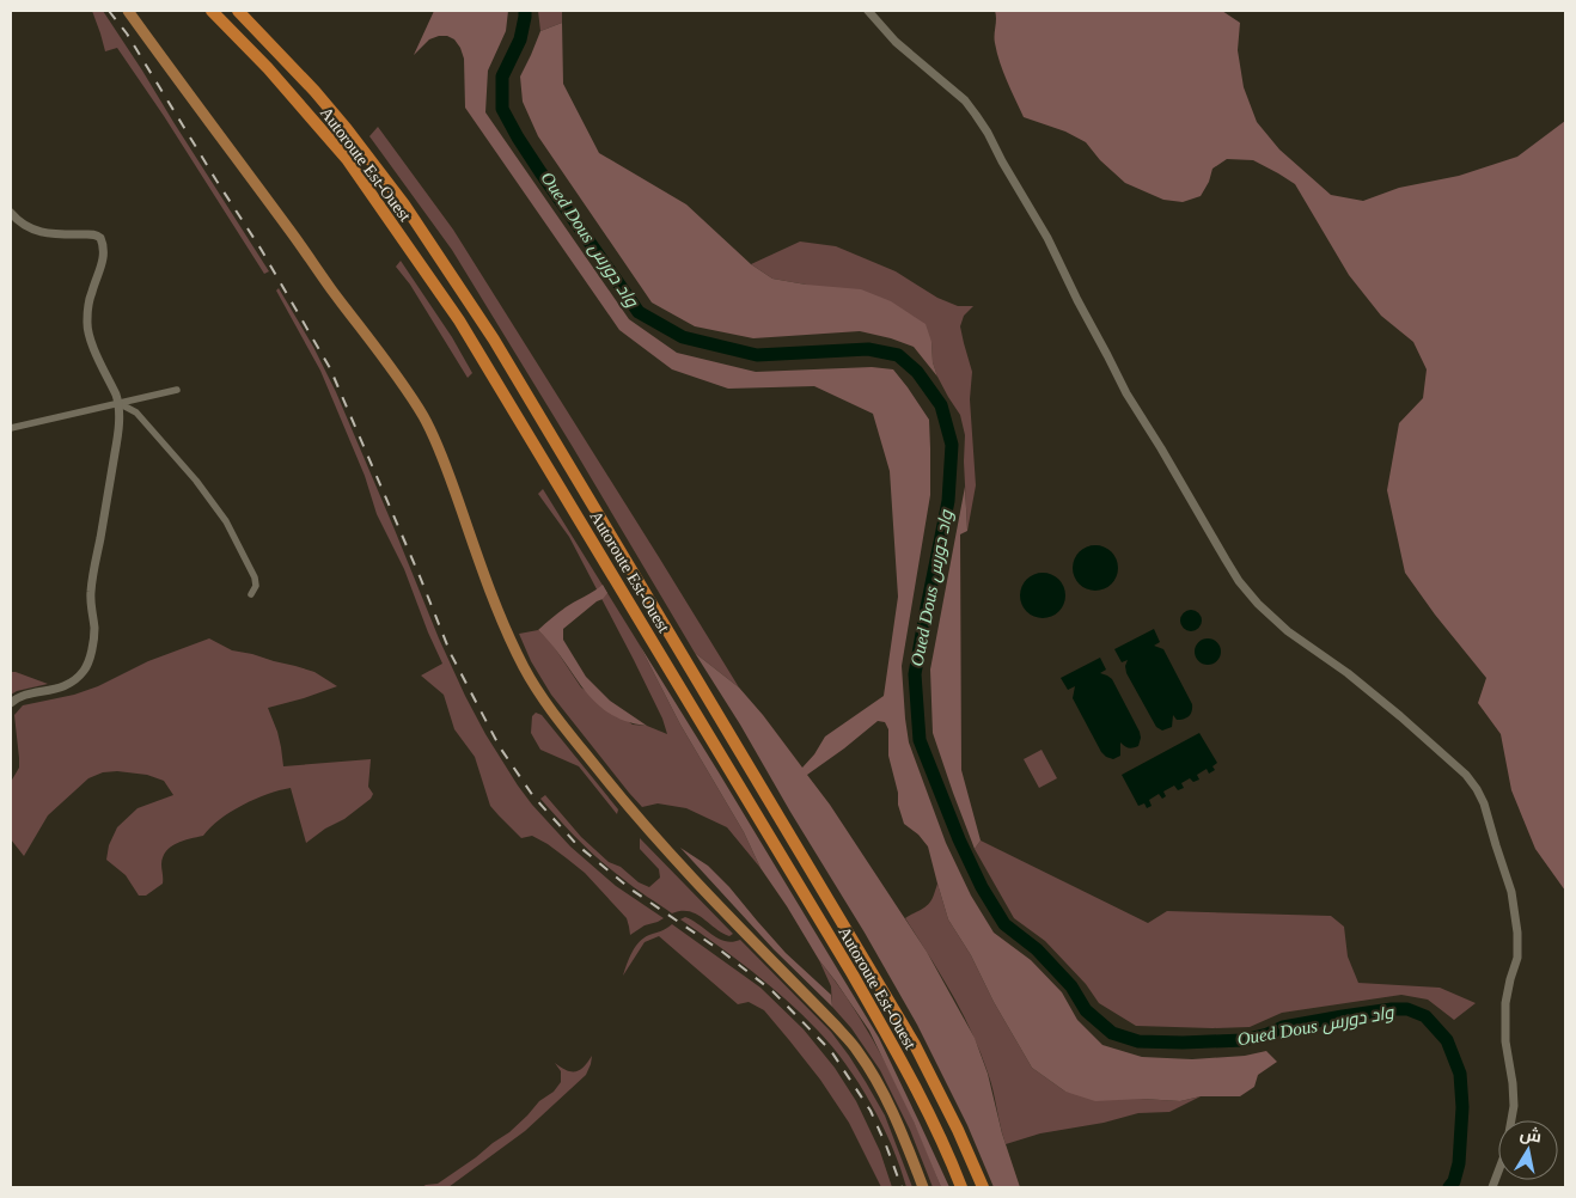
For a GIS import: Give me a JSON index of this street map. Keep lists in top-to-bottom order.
{
  "streets": {
    "highway": ["Autoroute Est-Ouest"]
  },
  "water": ["Oued Dous واد دورس"],
  "north": "top"
}
